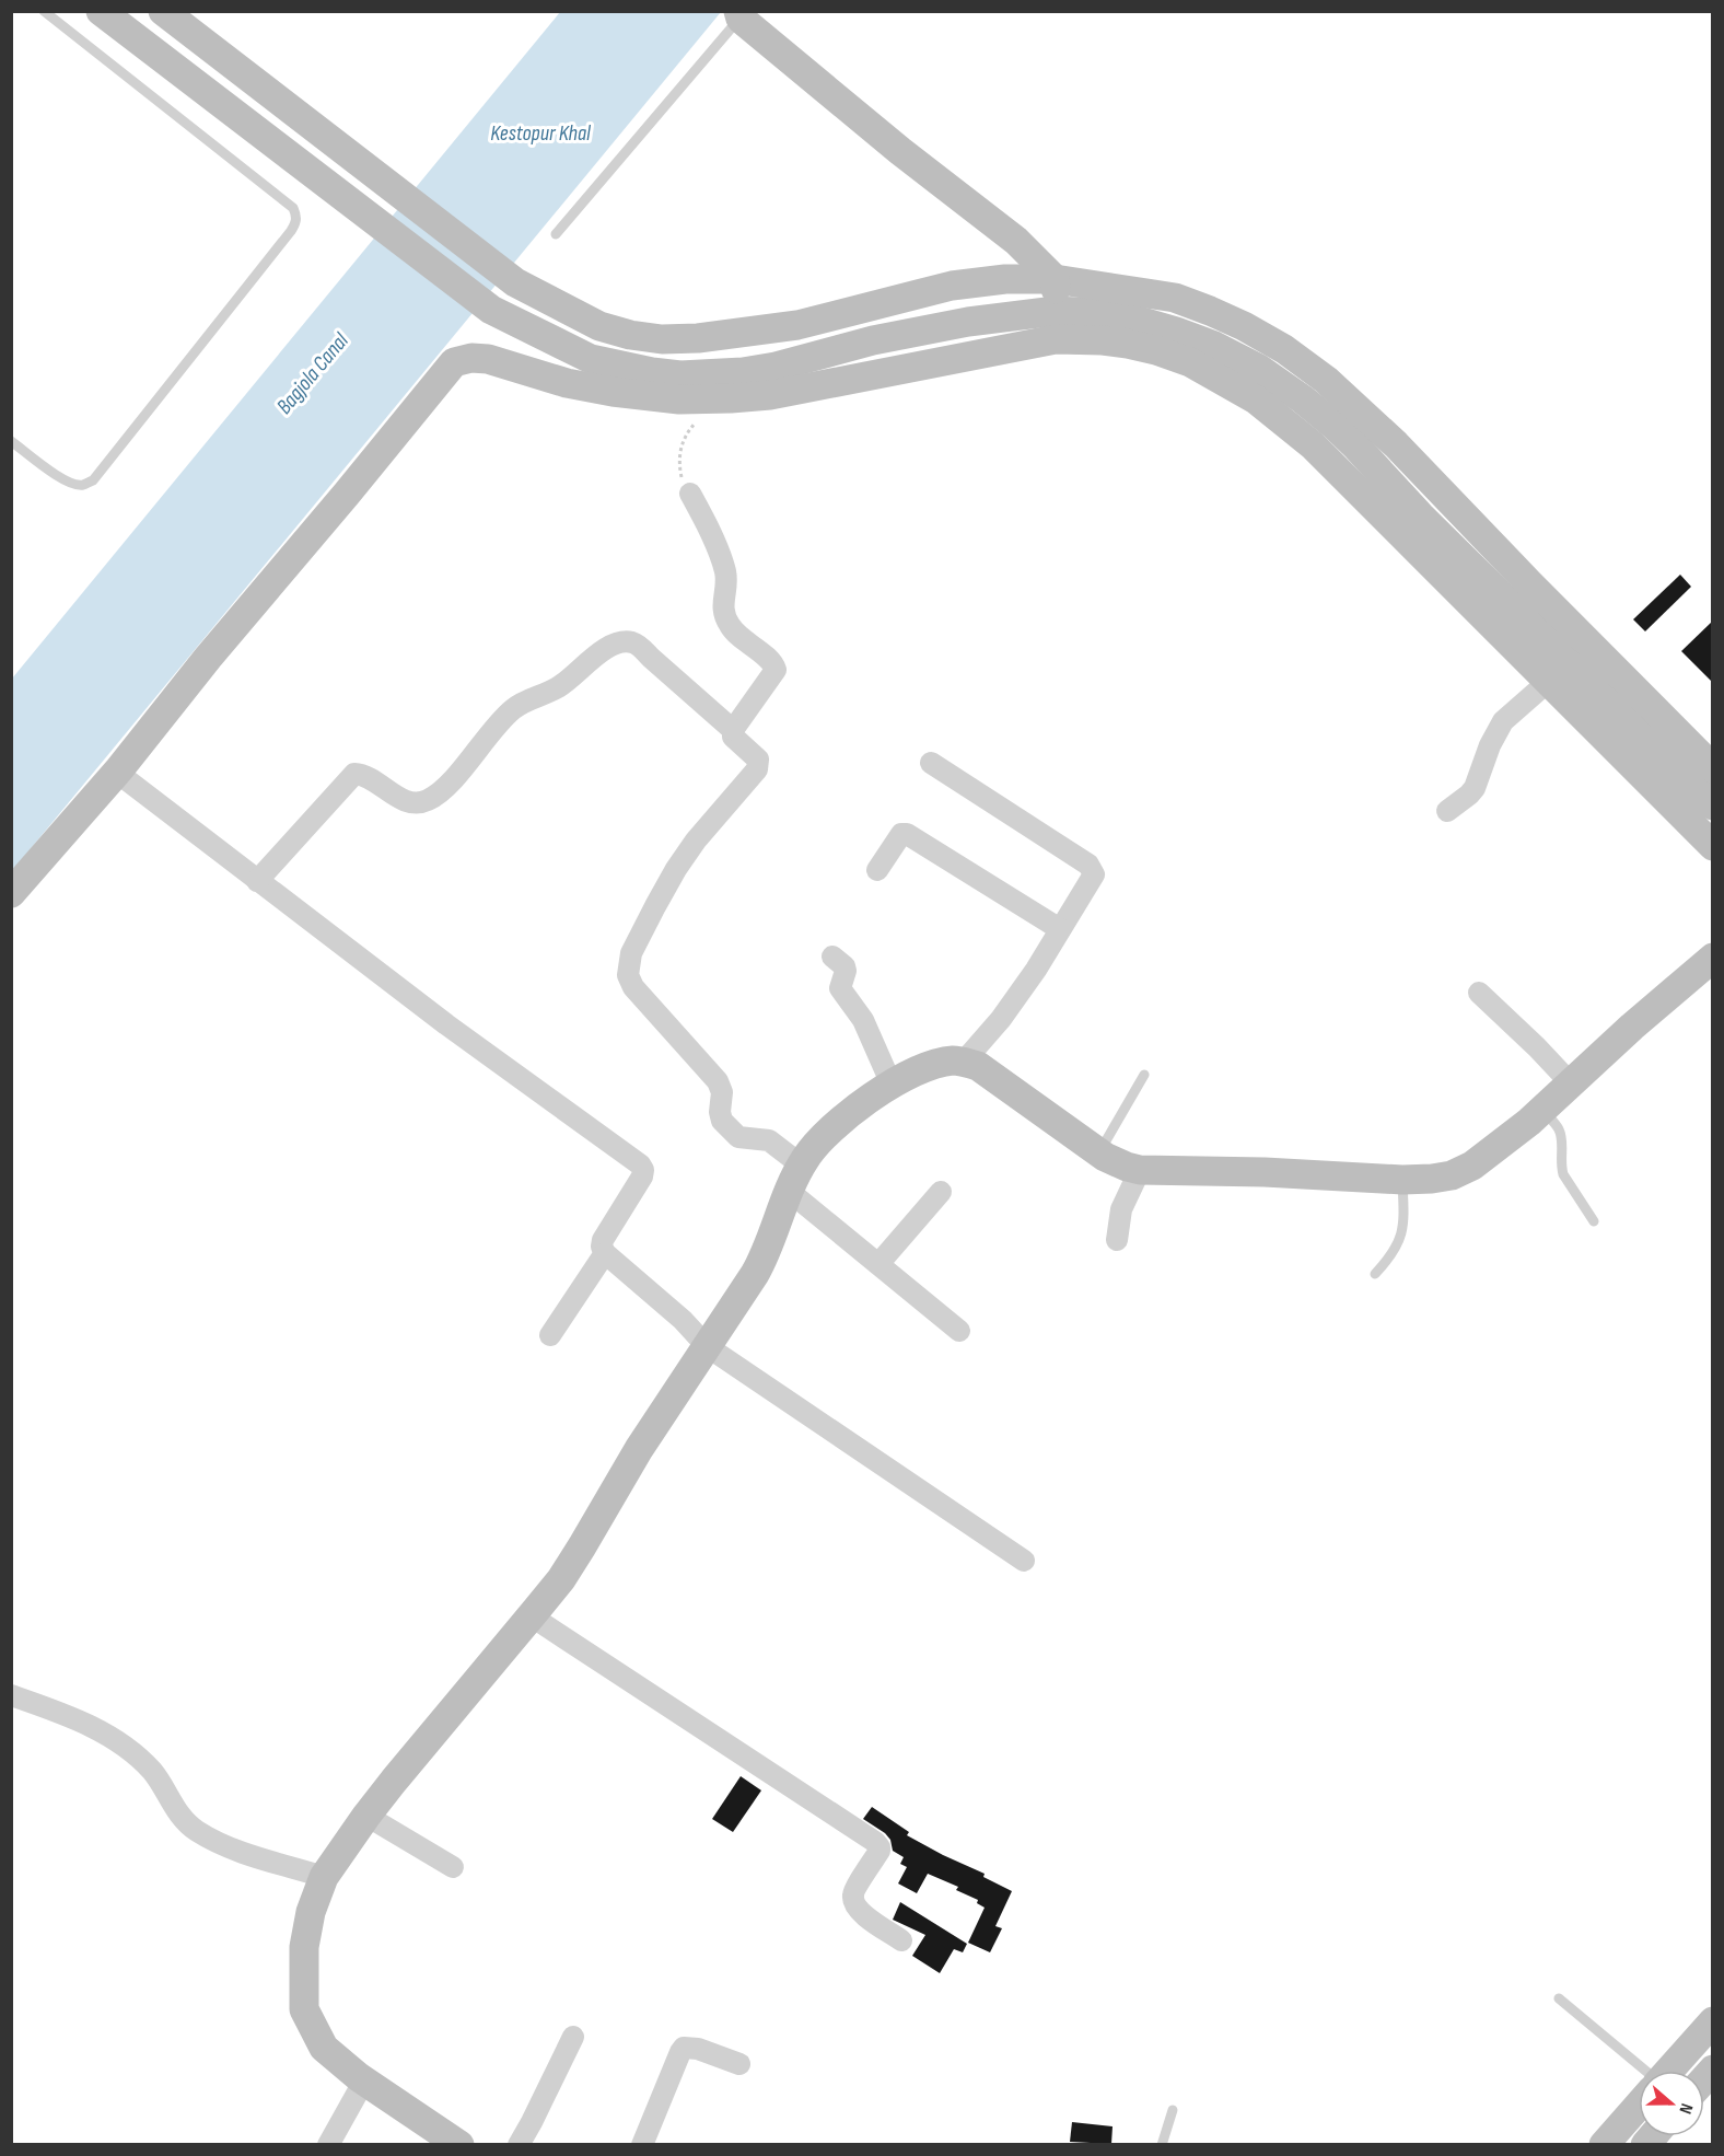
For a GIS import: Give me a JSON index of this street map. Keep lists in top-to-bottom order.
{
  "water": ["Kestopur Khal", "Bagjola Canal"],
  "north": "right"
}
